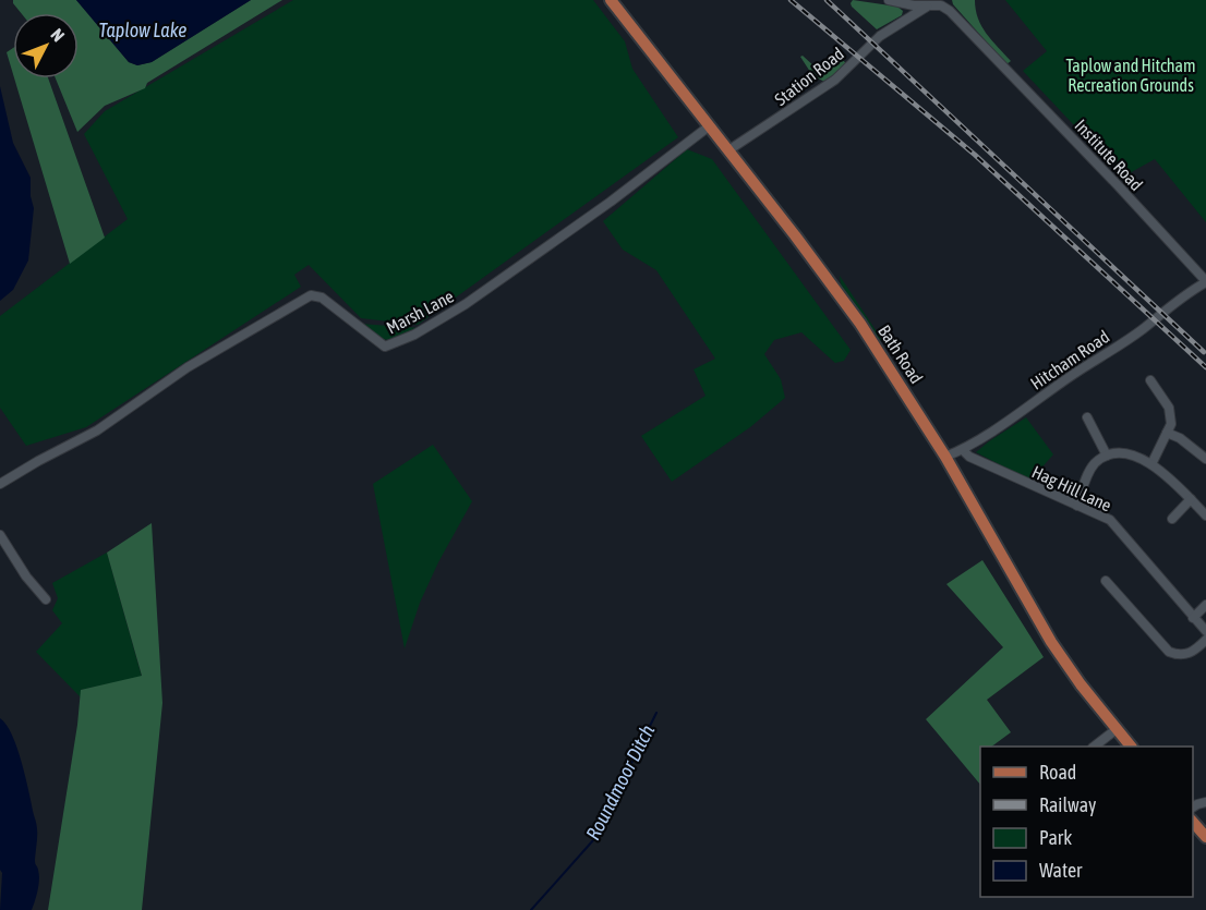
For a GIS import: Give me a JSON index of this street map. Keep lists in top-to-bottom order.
{
  "streets": {
    "main road": ["Bath Road"],
    "street": [
      "Station Road",
      "Institute Road",
      "Marsh Lane",
      "Hitcham Road",
      "Hag Hill Lane"
    ]
  },
  "crossings": [
    ["Station Road", "Institute Road"],
    ["Station Road", "Bath Road"],
    ["Institute Road", "Hitcham Road"],
    ["Marsh Lane", "Bath Road"],
    ["Bath Road", "Hitcham Road"],
    ["Hitcham Road", "Hag Hill Lane"]
  ],
  "water": ["Taplow Lake", "Roundmoor Ditch"],
  "parks": ["Taplow and Hitcham Recreation Grounds"],
  "legend": [
    "Road",
    "Railway",
    "Park",
    "Water"
  ],
  "north": "top right"
}
